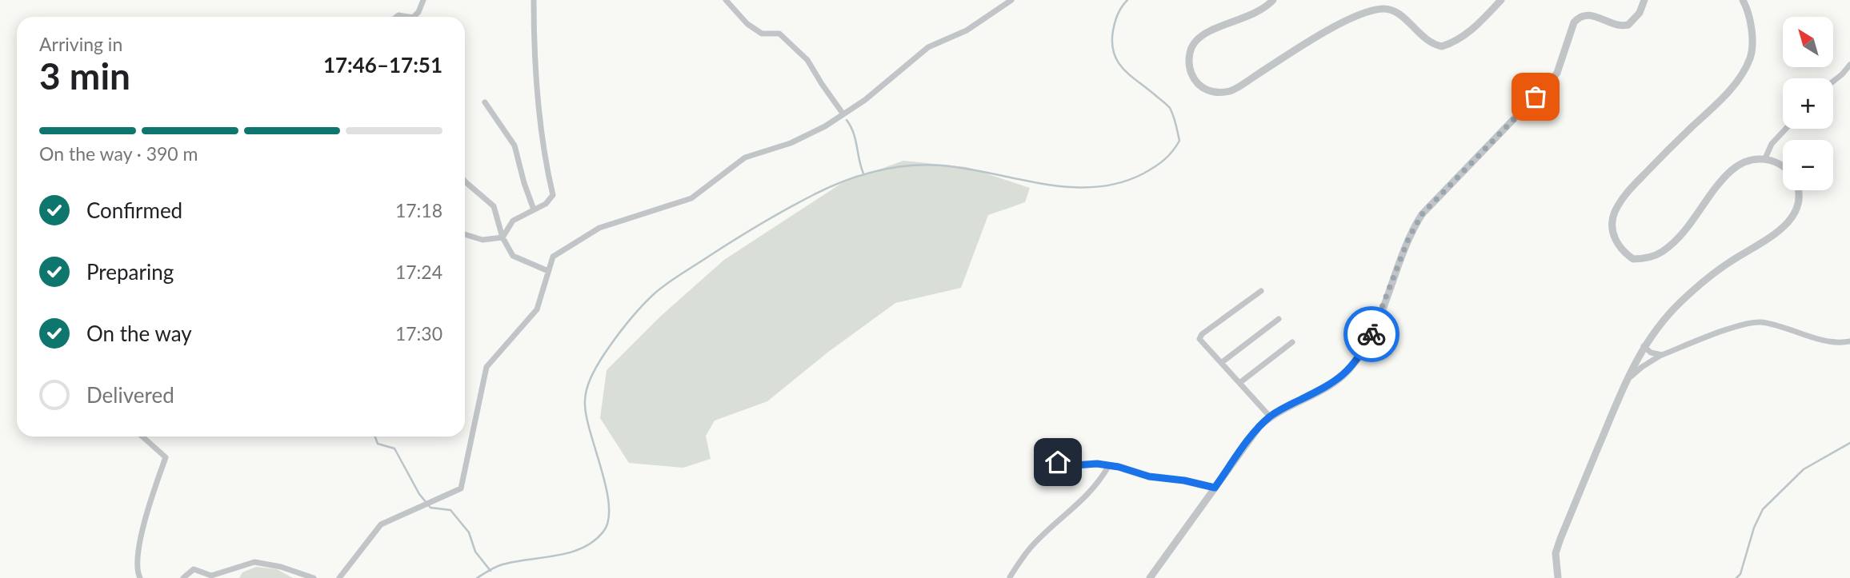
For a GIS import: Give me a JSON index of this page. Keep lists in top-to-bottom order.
{
  "north": "top left",
  "page": {
    "map_buttons": ["+", "−"],
    "heading": ["3 min", "Arriving in", "17:46–17:51"],
    "bar": "On the way · 390 m",
    "list": [
      ["Confirmed", "17:18"],
      ["Preparing", "17:24"],
      ["On the way", "17:30"],
      "Delivered"
    ]
  }
}
